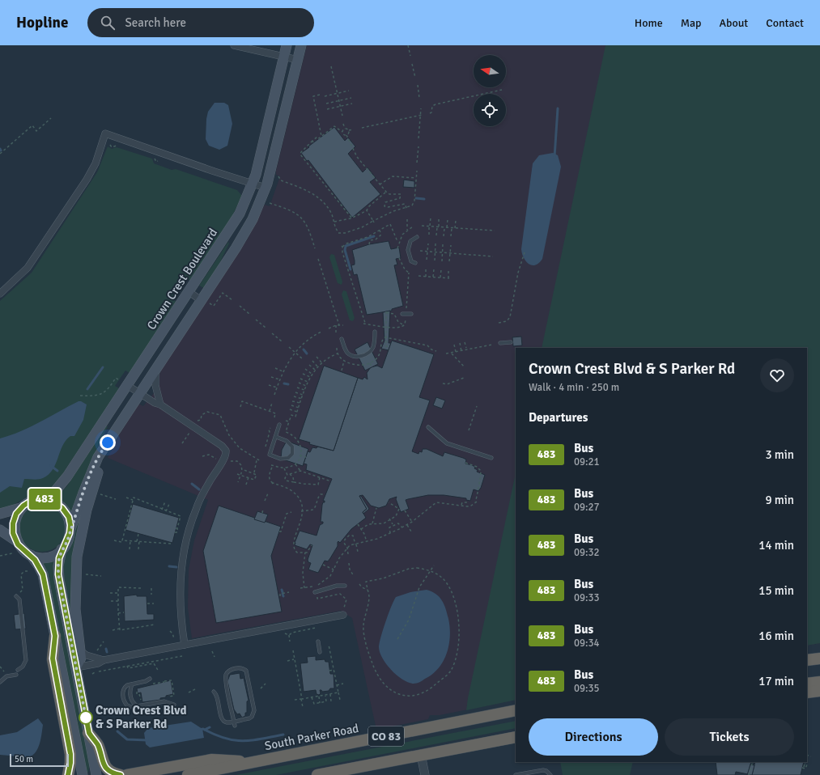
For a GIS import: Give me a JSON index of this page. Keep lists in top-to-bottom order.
{
  "streets": {
    "highway": ["CO 83", "South Parker Road"],
    "main road": ["Crown Crest Boulevard"]
  },
  "places": ["Crown Crest Blvd & S Parker Rd"],
  "lines": ["bus line 483"],
  "scale_bar": "50 m",
  "north": "left",
  "page": {
    "header": "Hopline",
    "search": "Search here",
    "nav": [
      "Home",
      "Map",
      "About",
      "Contact"
    ],
    "on_map": "483",
    "heading": [
      ["Crown Crest Blvd & S Parker Rd", "Walk · 4 min · 250 m"],
      "Departures"
    ],
    "list": [
      {
        "mark": "483",
        "name": "Bus",
        "note": "09:21",
        "value": "3 min"
      },
      {
        "mark": "483",
        "name": "Bus",
        "note": "09:27",
        "value": "9 min"
      },
      {
        "mark": "483",
        "name": "Bus",
        "note": "09:32",
        "value": "14 min"
      },
      {
        "mark": "483",
        "name": "Bus",
        "note": "09:33",
        "value": "15 min"
      },
      {
        "mark": "483",
        "name": "Bus",
        "note": "09:34",
        "value": "16 min"
      },
      {
        "mark": "483",
        "name": "Bus",
        "note": "09:35",
        "value": "17 min"
      }
    ],
    "buttons": ["Directions", "Tickets"],
    "scale": "50 m"
  }
}
